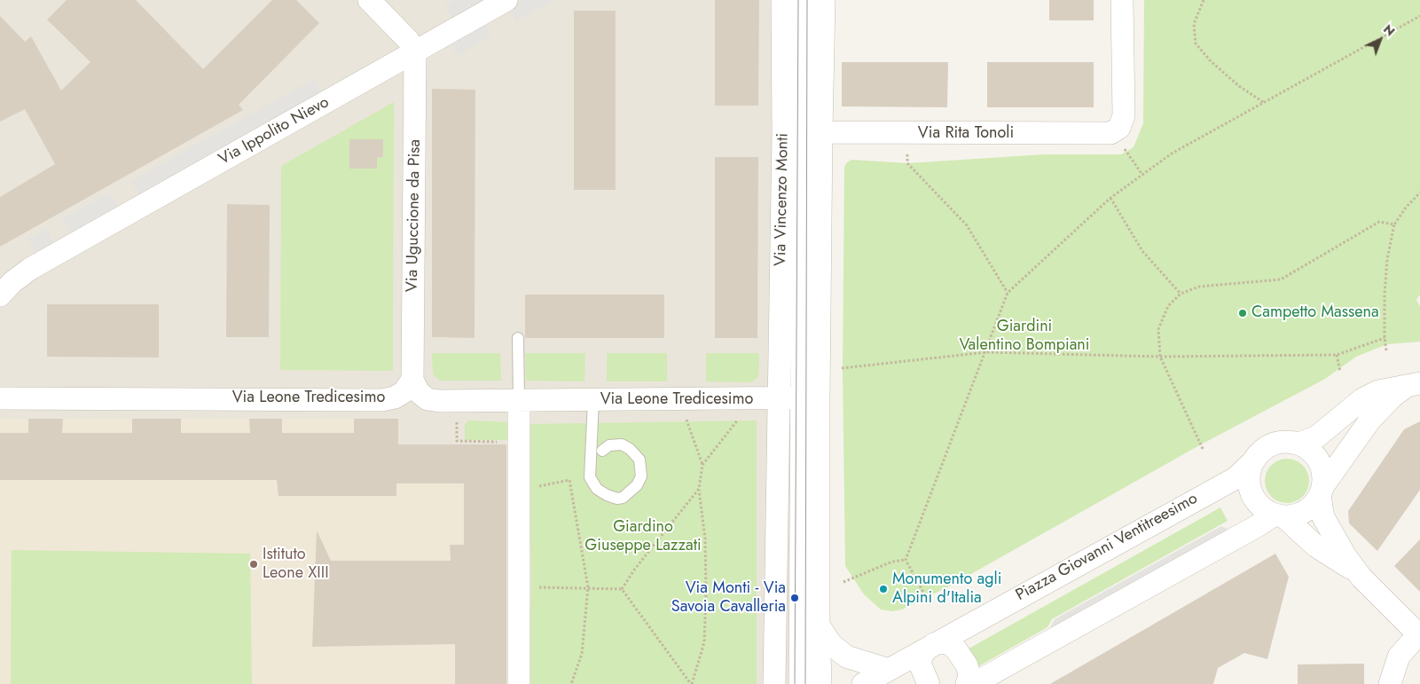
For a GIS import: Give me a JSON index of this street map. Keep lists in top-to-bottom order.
{
  "streets": {
    "street": [
      "Via Ippolito Nievo",
      "Via Rita Tonoli",
      "Via Vincenzo Monti",
      "Via Uguccione da Pisa",
      "Via Leone Tredicesimo",
      "Piazza Giovanni Ventitreesimo"
    ]
  },
  "crossings": [
    ["Via Ippolito Nievo", "Via Uguccione da Pisa"],
    ["Via Vincenzo Monti", "Via Leone Tredicesimo"],
    ["Via Uguccione da Pisa", "Via Leone Tredicesimo"]
  ],
  "parks": ["Giardini Valentino Bompiani", "Giardino Giuseppe Lazzati"],
  "places": [
    "Campetto Massena",
    "Istituto Leone XIII",
    "Monumento agli Alpini d'Italia",
    "Via Monti - Via Savoia Cavalleria"
  ],
  "north": "top right"
}
